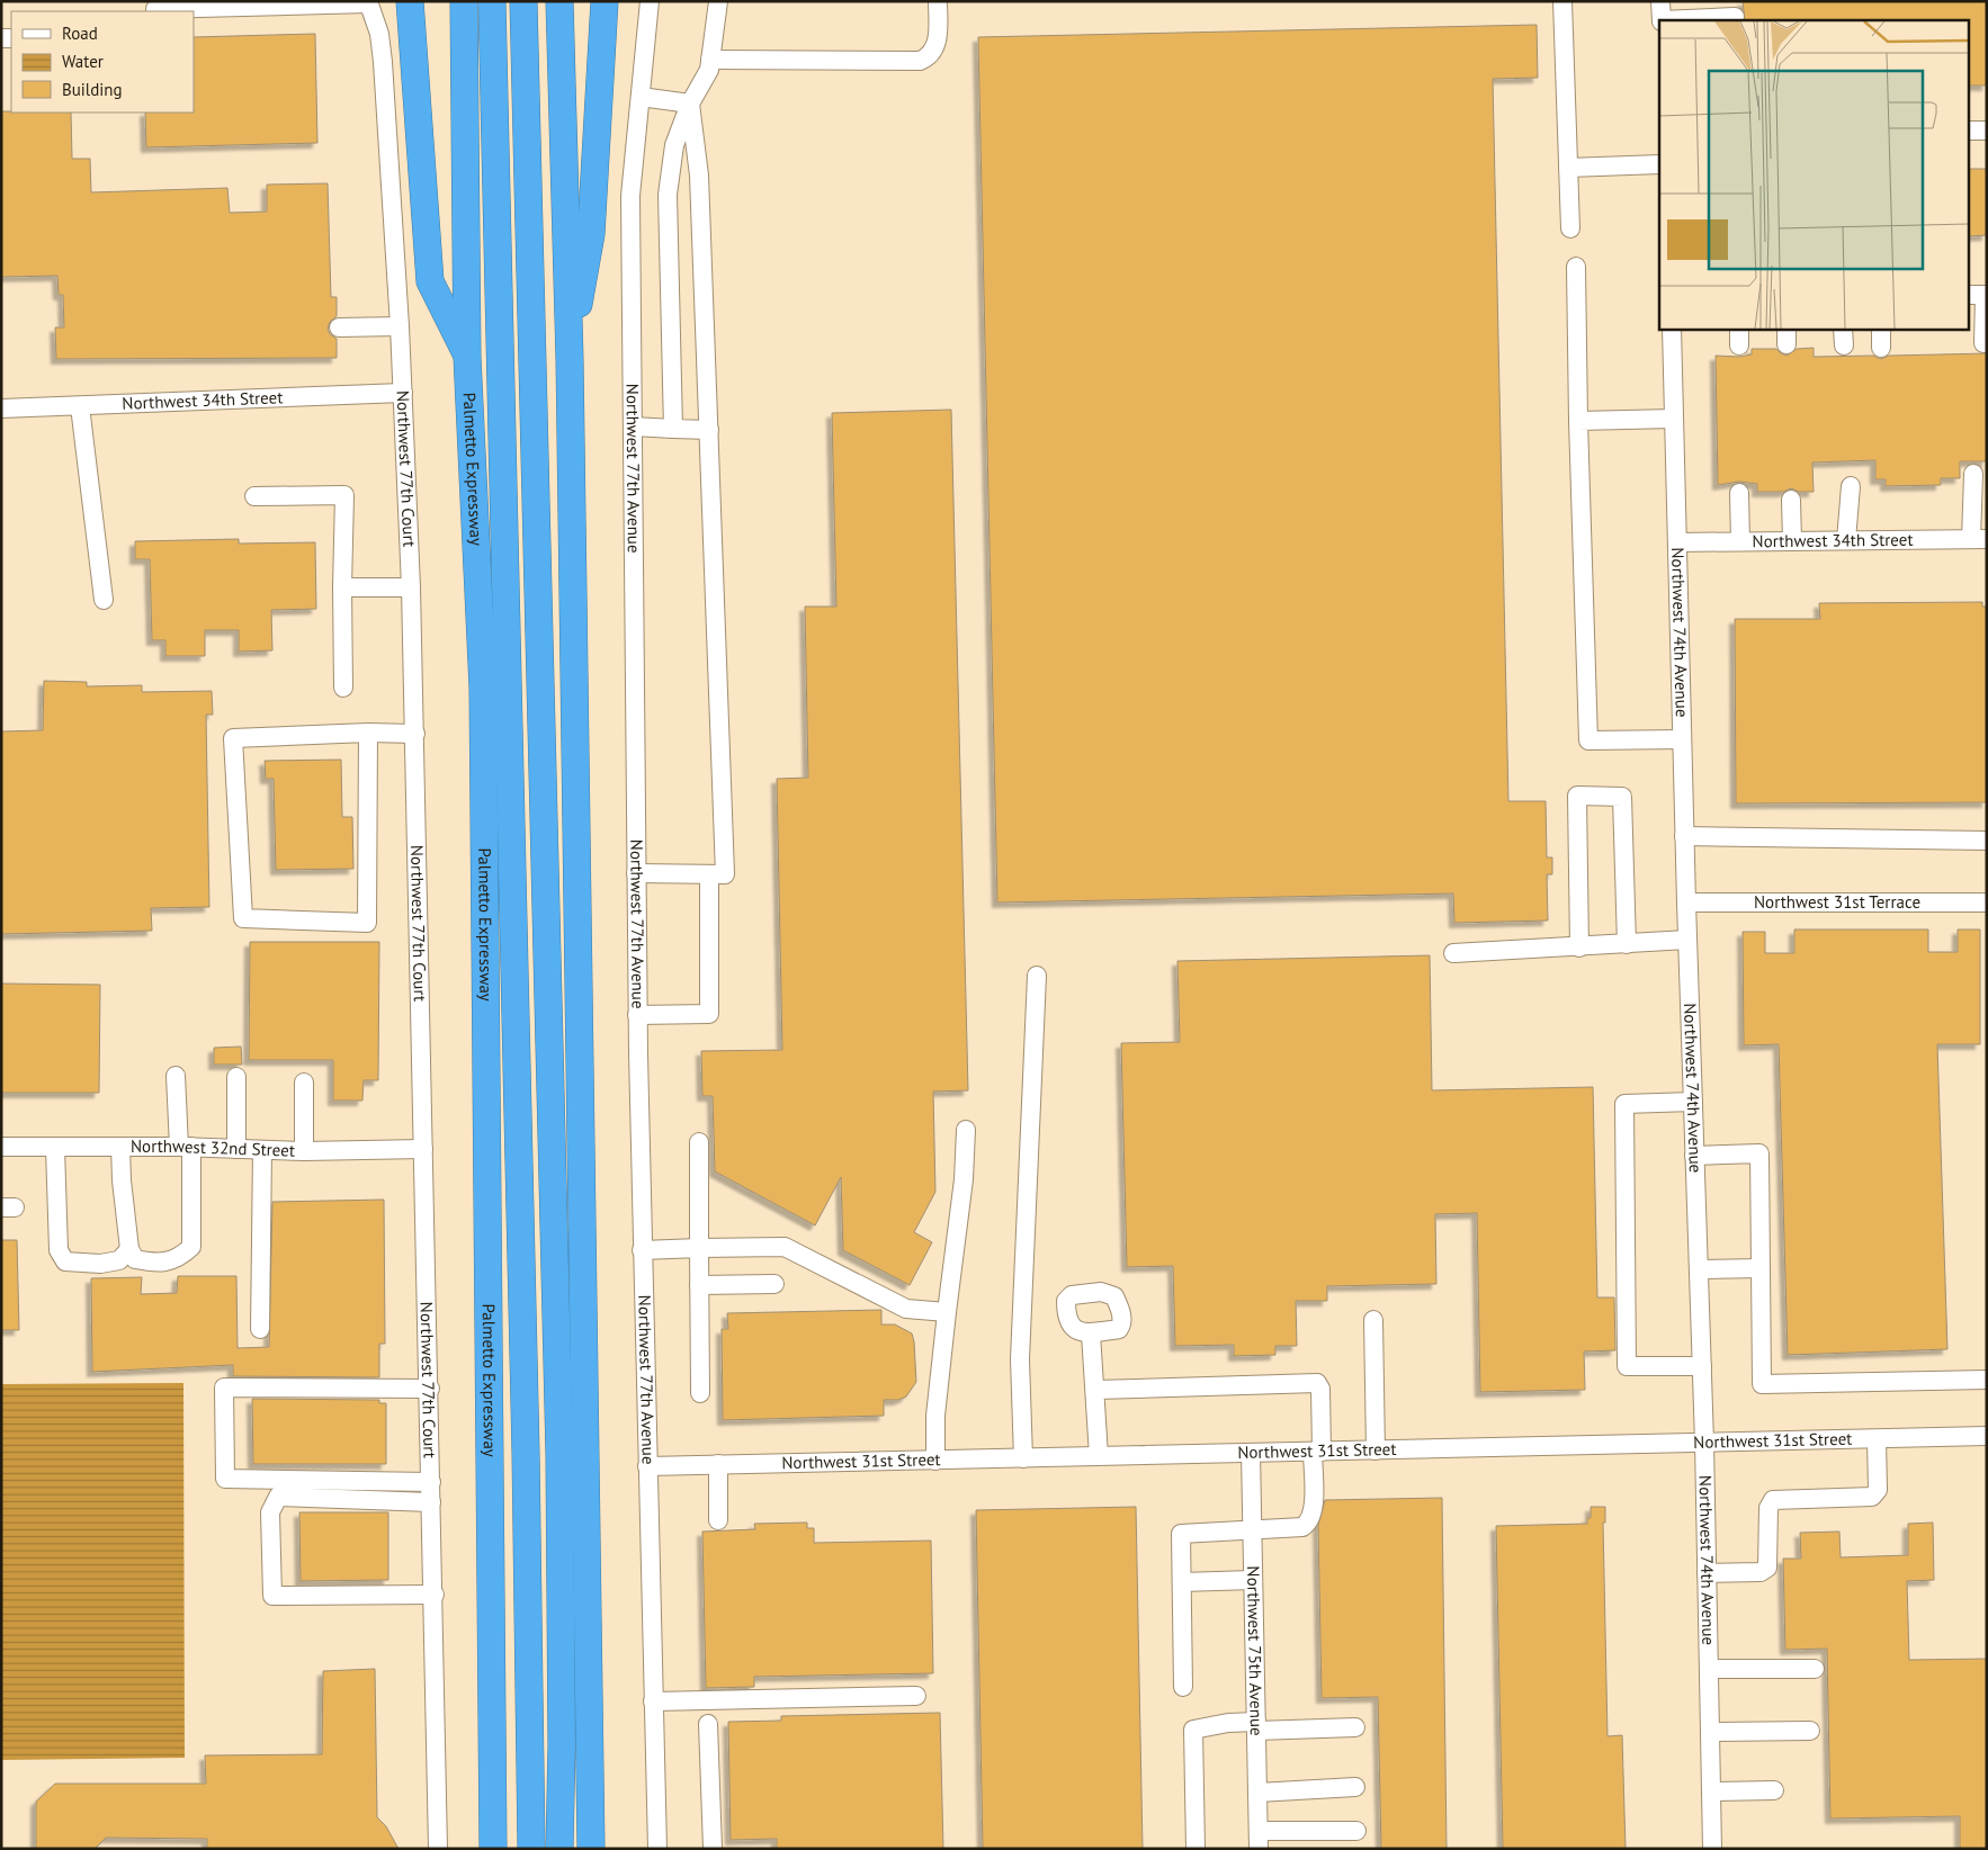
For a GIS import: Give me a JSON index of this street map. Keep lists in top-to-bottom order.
{
  "streets": {
    "highway": ["Palmetto Expressway"],
    "street": [
      "Northwest 34th Street",
      "Northwest 77th Court",
      "Northwest 77th Avenue",
      "Northwest 74th Avenue",
      "Northwest 31st Terrace",
      "Northwest 32nd Street",
      "Northwest 31st Street",
      "Northwest 75th Avenue"
    ]
  },
  "crossings": [
    ["Northwest 34th Street", "Northwest 77th Court"],
    ["Northwest 34th Street", "Northwest 74th Avenue"],
    ["Northwest 77th Court", "Northwest 32nd Street"],
    ["Northwest 77th Avenue", "Northwest 31st Street"],
    ["Northwest 74th Avenue", "Northwest 31st Terrace"],
    ["Northwest 74th Avenue", "Northwest 31st Street"],
    ["Northwest 31st Street", "Northwest 75th Avenue"]
  ],
  "legend": ["Road", "Water", "Building"]
}
